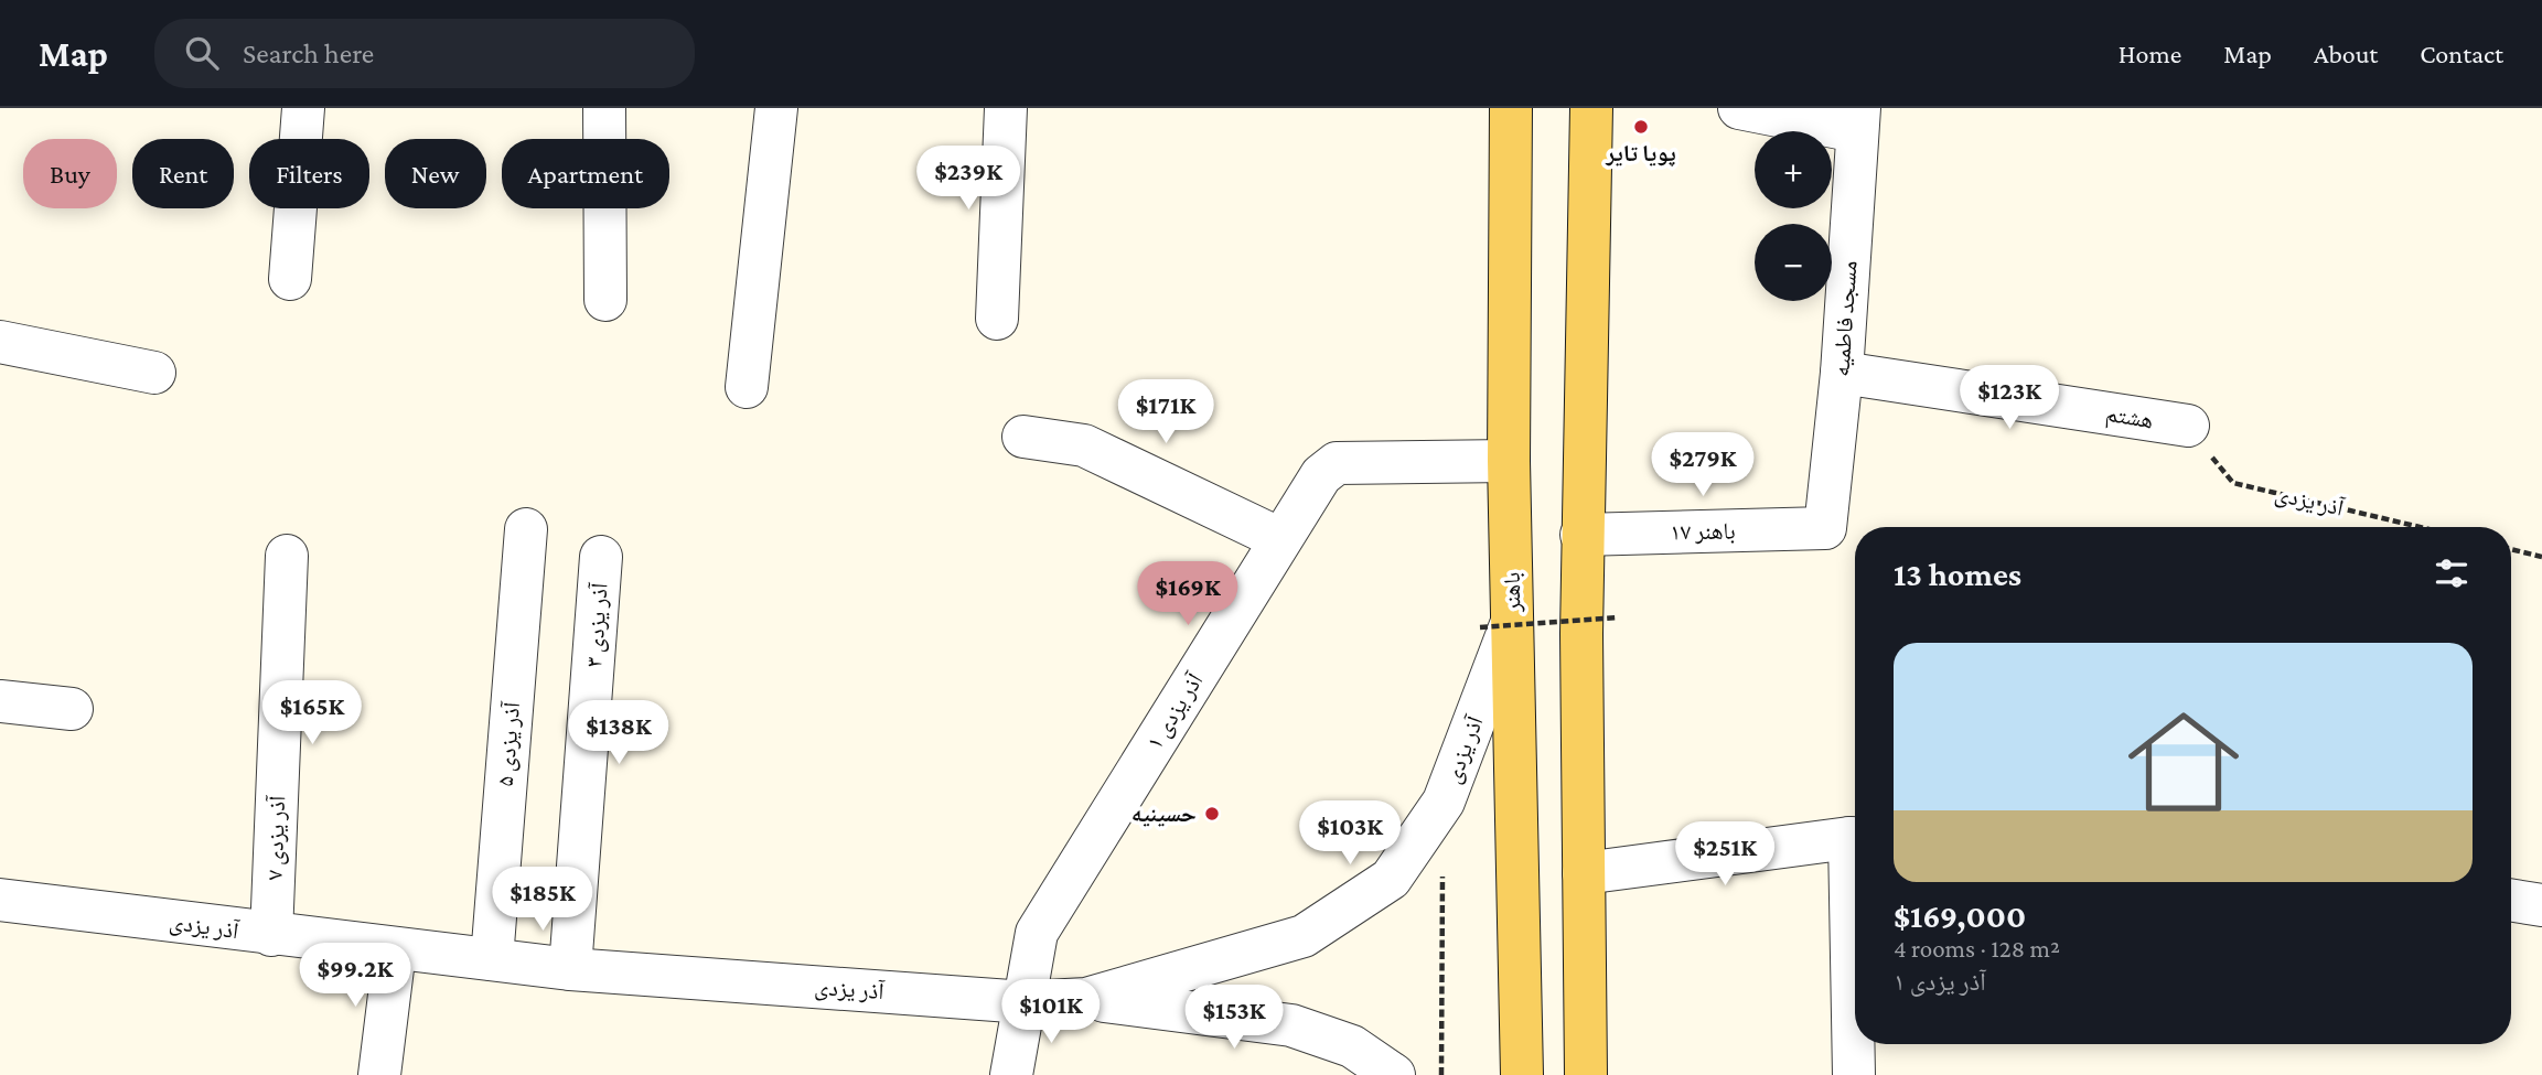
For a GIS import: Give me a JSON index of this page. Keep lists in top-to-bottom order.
{
  "streets": {
    "main road": ["باهنر"],
    "street": [
      "مسجد فاطمیه",
      "هشتم",
      "آذر یزدی",
      "باهنر ۱۷",
      "آذر یزدی ۳",
      "آذر یزدی ۱",
      "آذر یزدی ۵",
      "آذر یزدی ۷"
    ]
  },
  "crossings": [
    ["مسجد فاطمیه", "هشتم"],
    ["مسجد فاطمیه", "باهنر ۱۷"],
    ["هشتم", "آذر یزدی"],
    ["آذر یزدی", "باهنر"],
    ["آذر یزدی", "آذر یزدی ۳"],
    ["آذر یزدی", "آذر یزدی ۱"],
    ["آذر یزدی", "آذر یزدی ۵"],
    ["آذر یزدی", "آذر یزدی ۷"],
    ["باهنر", "آذر یزدی ۱"]
  ],
  "places": ["پویا تایر", "حسینیه"],
  "page": {
    "header": "Map",
    "search": "Search here",
    "nav": [
      "Home",
      "Map",
      "About",
      "Contact"
    ],
    "map_buttons": ["+", "−"],
    "chip": [
      "Buy",
      "Rent",
      "Filters",
      "New",
      "Apartment"
    ],
    "price": [
      "$239K",
      "$123K",
      "$171K",
      "$279K",
      "$169K",
      "$165K",
      "$138K",
      "$103K",
      "$251K",
      "$185K",
      "$99.2K",
      "$101K",
      "$153K"
    ],
    "heading": "13 homes",
    "list": [
      {
        "name": "$169,000",
        "note": "4 rooms · 128 m² · آذر یزدی ۱"
      }
    ]
  }
}
